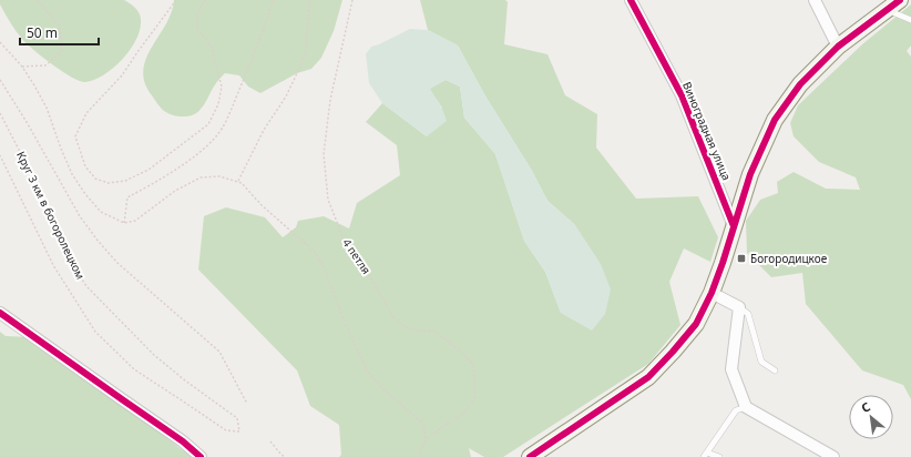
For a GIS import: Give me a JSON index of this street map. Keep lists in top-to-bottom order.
{
  "streets": {
    "street": ["Виноградная улица"],
    "path": ["Круг 3 км в богоролецком", "4 петля"]
  },
  "places": {
    "transit": ["Богородицкое"]
  },
  "scale_bar": "50 m",
  "north": "top left"
}
